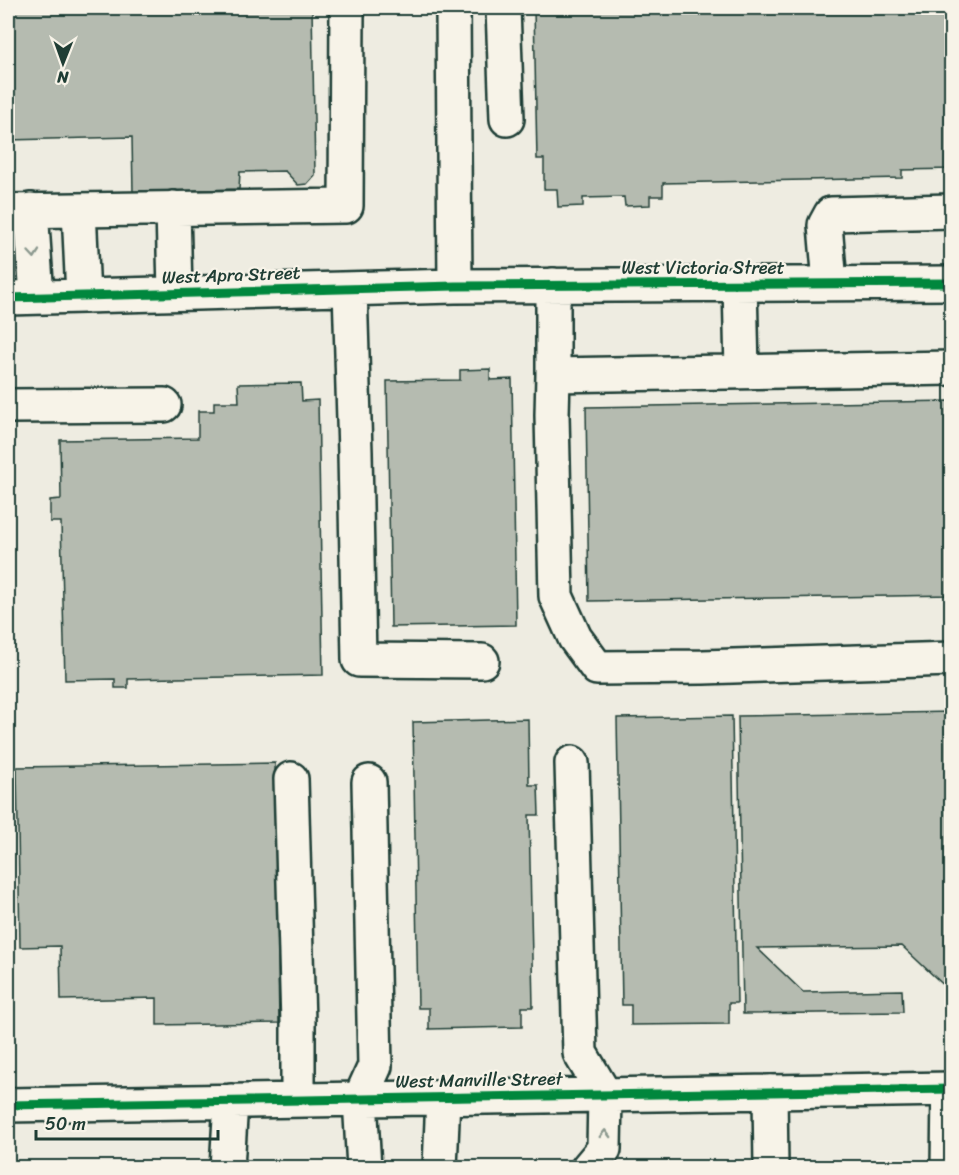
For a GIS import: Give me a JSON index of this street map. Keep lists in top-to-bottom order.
{
  "streets": {
    "street": ["West Victoria Street", "West Apra Street", "West Manville Street"]
  },
  "crossings": [
    ["West Victoria Street", "West Apra Street"]
  ],
  "scale_bar": "50 m",
  "north": "bottom"
}
